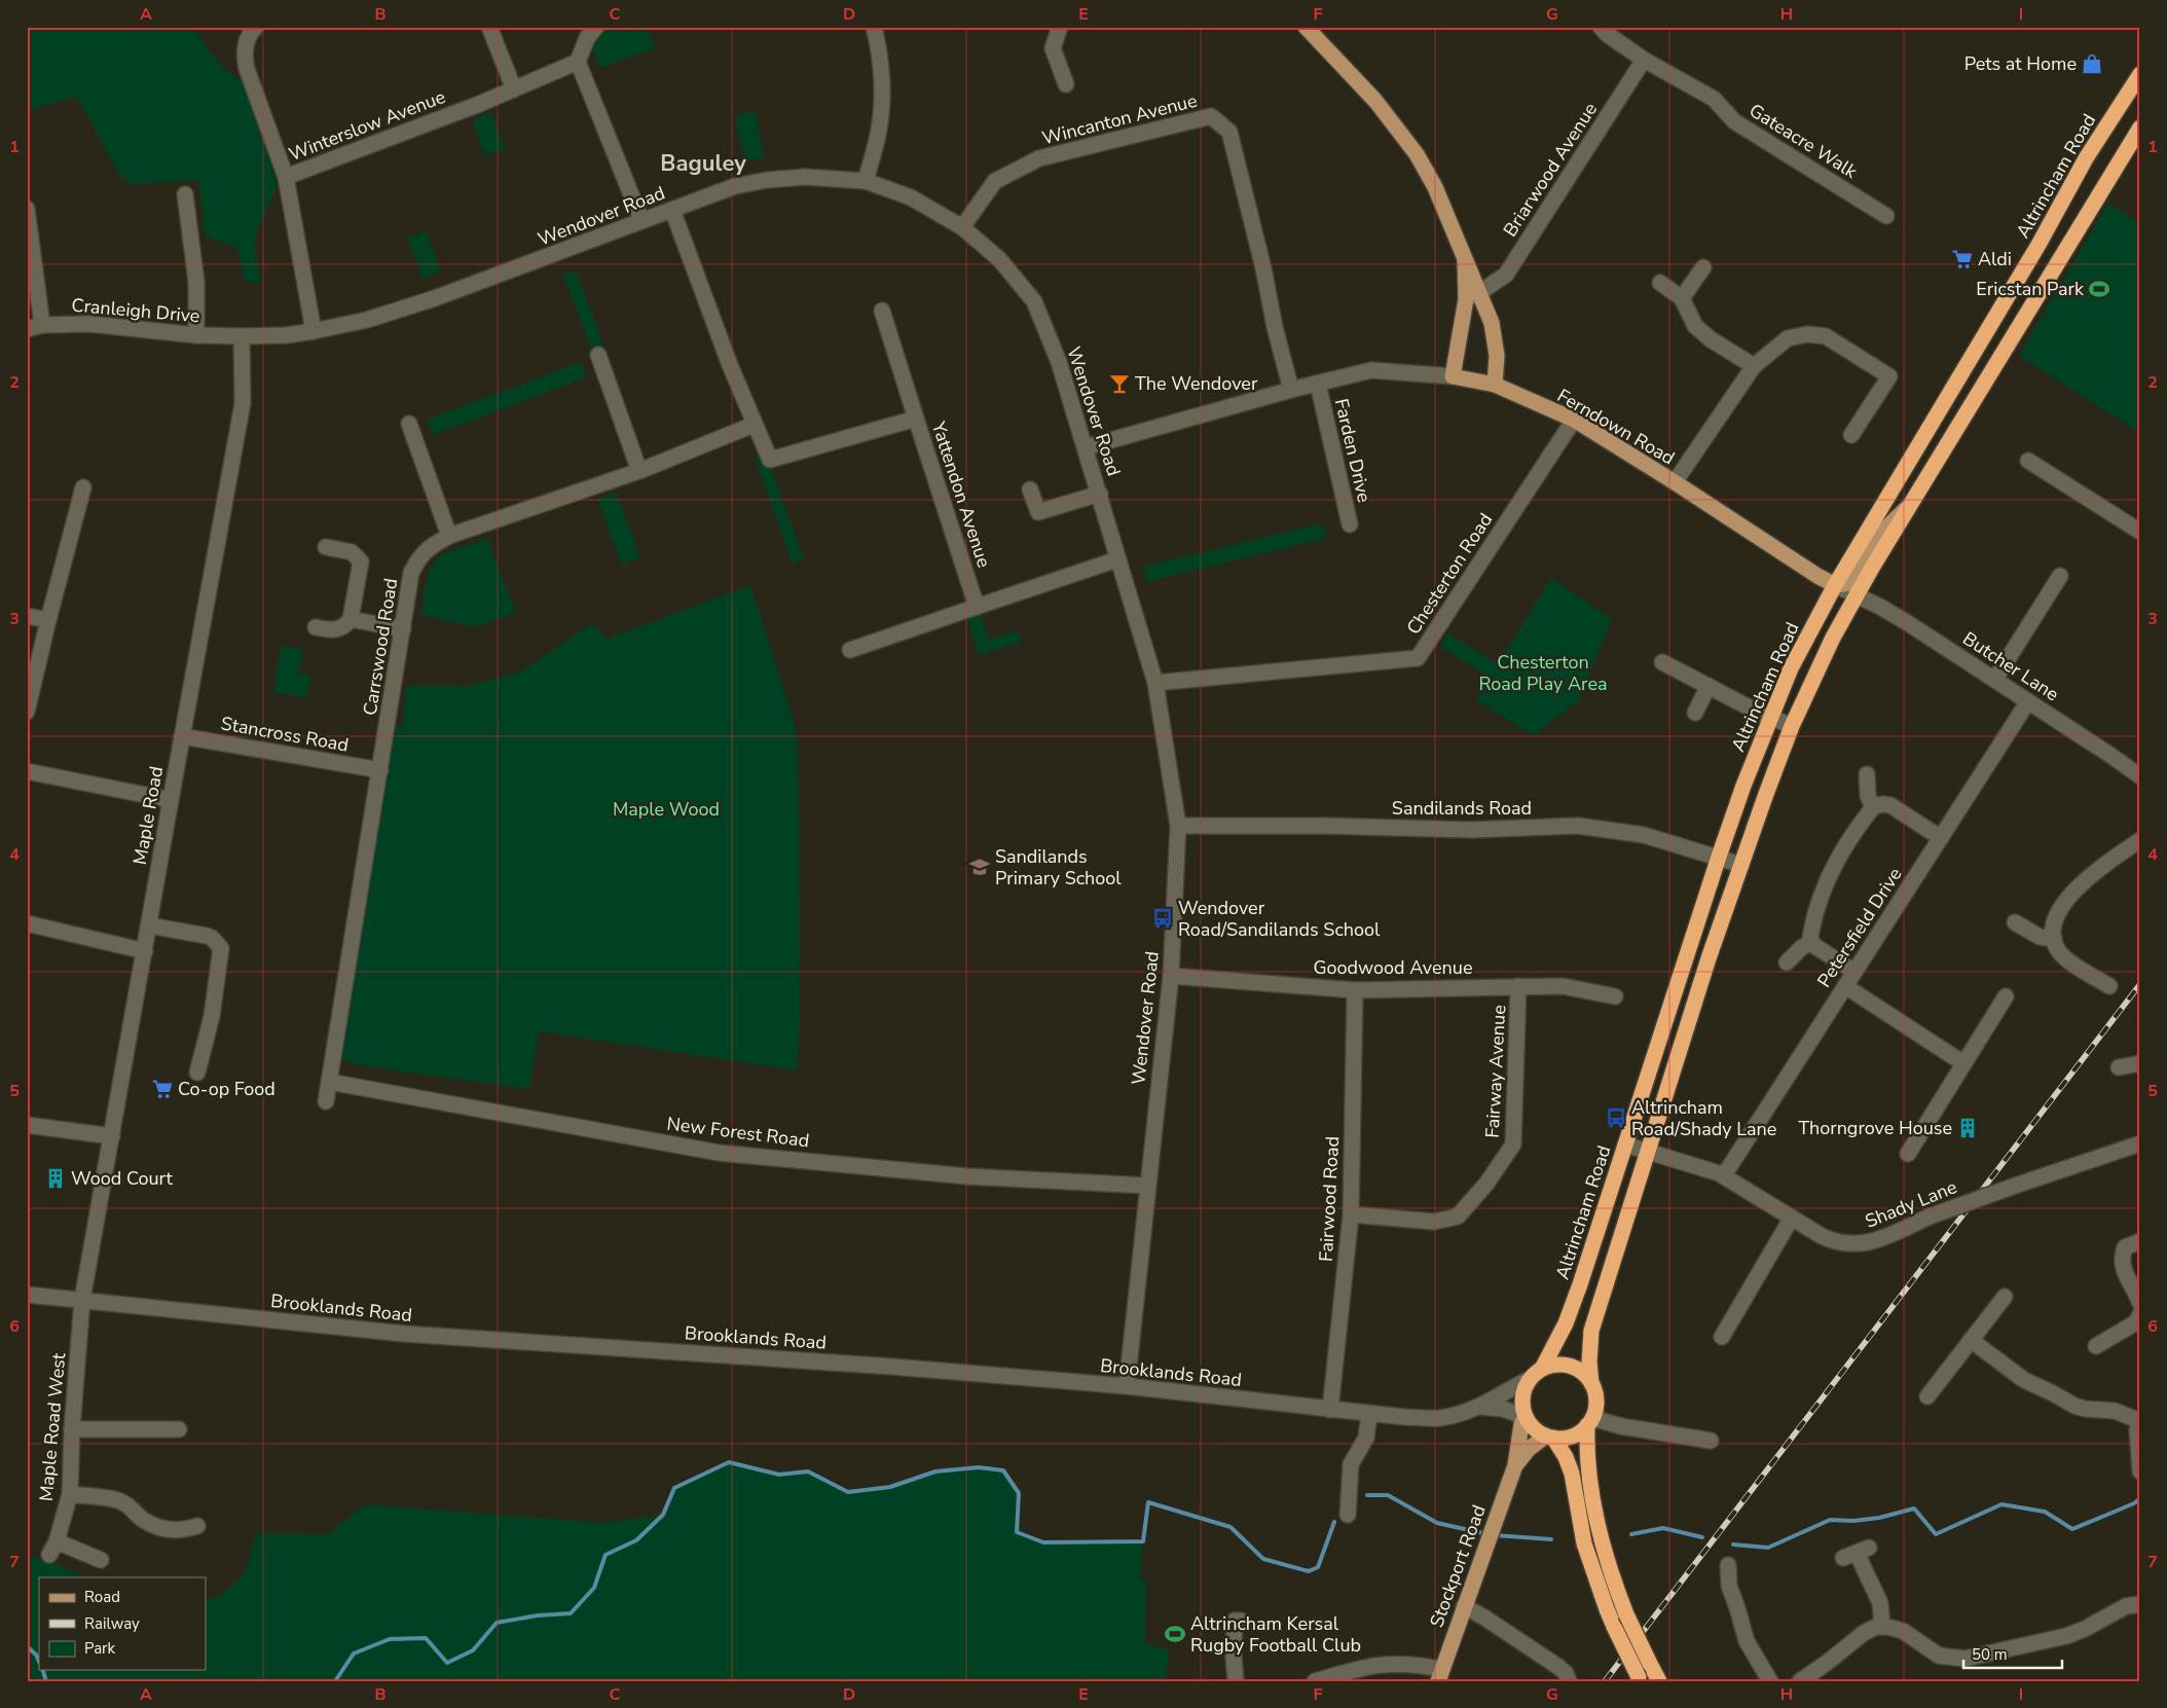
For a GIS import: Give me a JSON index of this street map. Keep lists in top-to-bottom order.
{
  "streets": {
    "highway": ["Altrincham Road"],
    "main road": ["Ferndown Road", "Stockport Road"],
    "street": [
      "Wincanton Avenue",
      "Winterslow Avenue",
      "Gateacre Walk",
      "Briarwood Avenue",
      "Wendover Road",
      "Cranleigh Drive",
      "Farden Drive",
      "Yattendon Avenue",
      "Chesterton Road",
      "Carrswood Road",
      "Butcher Lane",
      "Stancross Road",
      "Sandilands Road",
      "Maple Road",
      "Petersfield Drive",
      "Goodwood Avenue",
      "Fairway Avenue",
      "New Forest Road",
      "Fairwood Road",
      "Shady Lane",
      "Brooklands Road",
      "Maple Road West"
    ]
  },
  "crossings": [
    ["Wincanton Avenue", "Wendover Road"],
    ["Wincanton Avenue", "Ferndown Road"],
    ["Winterslow Avenue", "Wendover Road"],
    ["Gateacre Walk", "Briarwood Avenue"],
    ["Altrincham Road", "Ferndown Road"],
    ["Altrincham Road", "Butcher Lane"],
    ["Altrincham Road", "Sandilands Road"],
    ["Altrincham Road", "Shady Lane"],
    ["Altrincham Road", "Brooklands Road"],
    ["Altrincham Road", "Stockport Road"],
    ["Wendover Road", "Cranleigh Drive"],
    ["Wendover Road", "Ferndown Road"],
    ["Wendover Road", "Yattendon Avenue"],
    ["Wendover Road", "Chesterton Road"],
    ["Wendover Road", "Sandilands Road"],
    ["Wendover Road", "Maple Road"],
    ["Wendover Road", "Goodwood Avenue"],
    ["Wendover Road", "New Forest Road"],
    ["Wendover Road", "Brooklands Road"],
    ["Cranleigh Drive", "Maple Road"],
    ["Ferndown Road", "Farden Drive"],
    ["Ferndown Road", "Chesterton Road"],
    ["Ferndown Road", "Butcher Lane"],
    ["Yattendon Avenue", "Carrswood Road"],
    ["Carrswood Road", "Stancross Road"],
    ["Carrswood Road", "New Forest Road"],
    ["Butcher Lane", "Petersfield Drive"],
    ["Stancross Road", "Maple Road"],
    ["Maple Road", "Brooklands Road"],
    ["Maple Road", "Maple Road West"],
    ["Petersfield Drive", "Shady Lane"],
    ["Goodwood Avenue", "Fairway Avenue"],
    ["Goodwood Avenue", "Fairwood Road"],
    ["Fairway Avenue", "Fairwood Road"],
    ["Fairwood Road", "Brooklands Road"],
    ["Brooklands Road", "Maple Road West"],
    ["Brooklands Road", "Stockport Road"]
  ],
  "districts": ["Baguley"],
  "parks": ["Chesterton Road Play Area", "Maple Wood"],
  "places": {
    "shop": ["Pets at Home"],
    "supermarket": ["Aldi", "Co-op Food"],
    "sports": ["Ericstan Park", "Altrincham Kersal Rugby Football Club"],
    "bar": ["The Wendover"],
    "school or university": ["Sandilands Primary School"],
    "bus stop": ["Wendover Road/Sandilands School", "Altrincham Road/Shady Lane"],
    "building": ["Thorngrove House", "Wood Court"]
  },
  "legend": ["Road", "Railway", "Park"],
  "scale_bar": "50 m",
  "grid": {
    "columns": [
      "A",
      "B",
      "C",
      "D",
      "E",
      "F",
      "G",
      "H",
      "I"
    ],
    "rows": [
      "1",
      "2",
      "3",
      "4",
      "5",
      "6",
      "7"
    ]
  }
}
